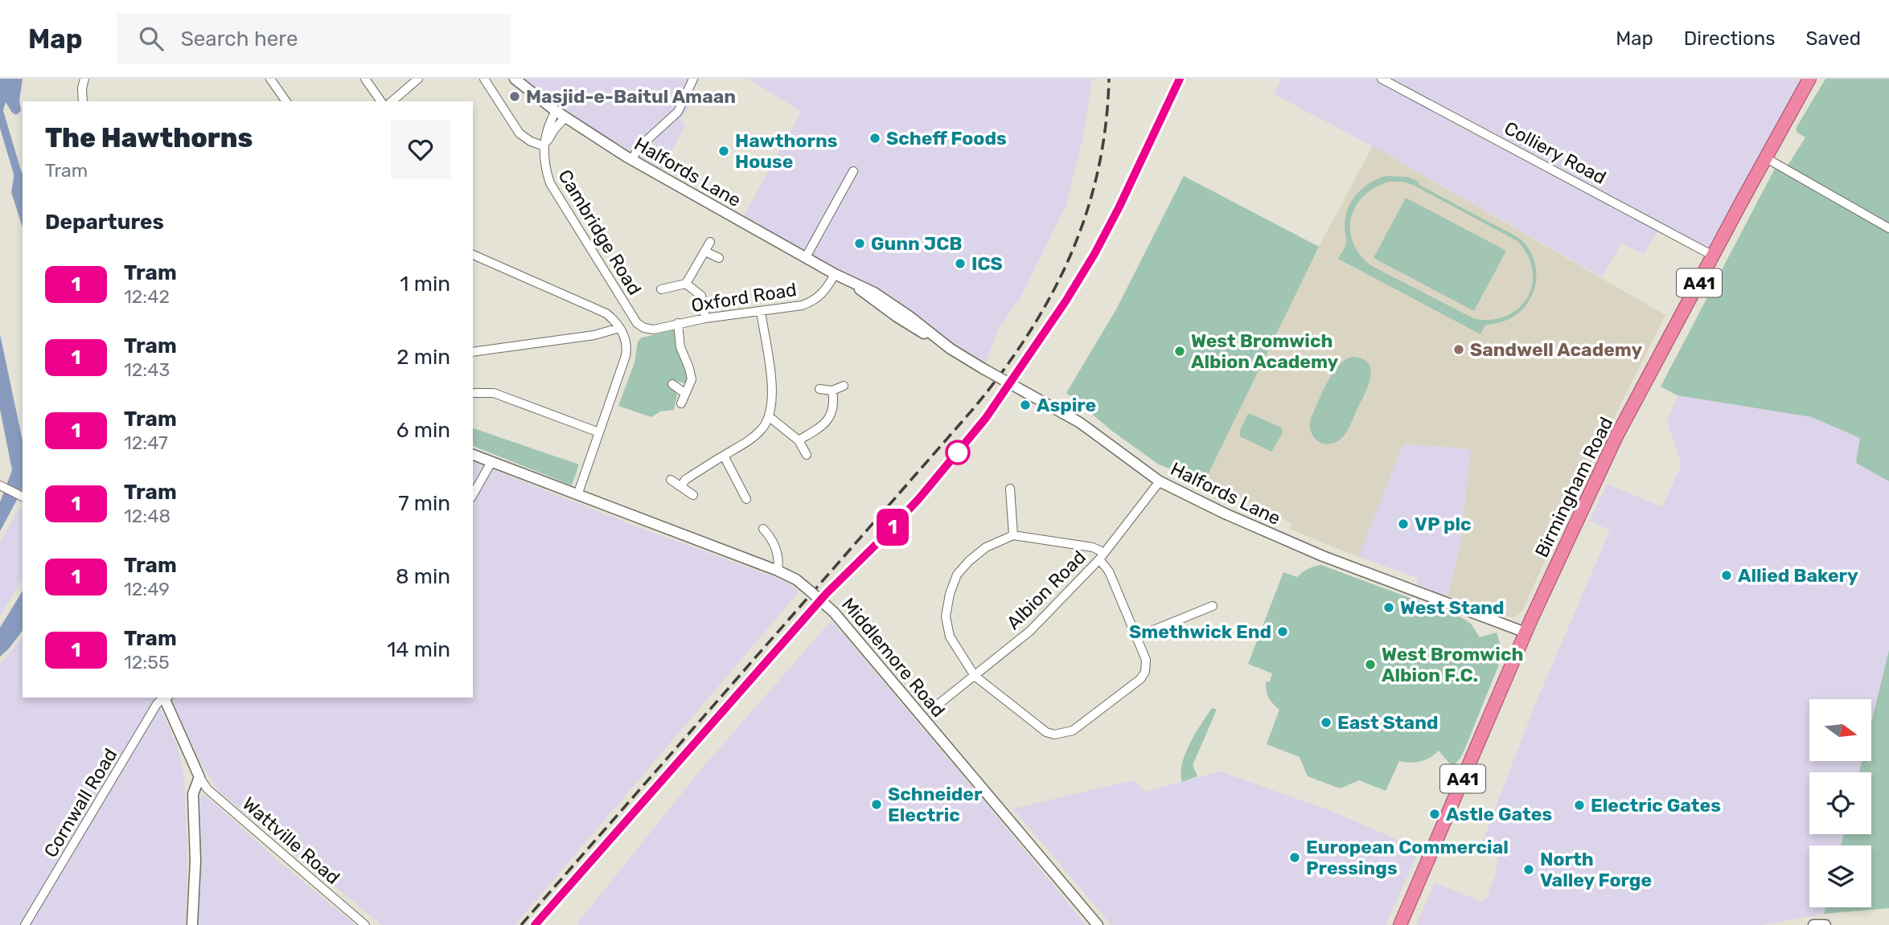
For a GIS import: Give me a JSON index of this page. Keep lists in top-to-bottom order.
{
  "streets": {
    "highway": ["A41", "Birmingham Road"],
    "street": [
      "Colliery Road",
      "Halfords Lane",
      "Cambridge Road",
      "Oxford Road",
      "Albion Road",
      "Middlemore Road",
      "Cornwall Road",
      "Wattville Road"
    ]
  },
  "crossings": [
    ["Colliery Road", "Birmingham Road"],
    ["Halfords Lane", "Cambridge Road"],
    ["Halfords Lane", "Oxford Road"],
    ["Halfords Lane", "Birmingham Road"],
    ["Halfords Lane", "Albion Road"],
    ["Cambridge Road", "Oxford Road"]
  ],
  "places": [
    "Masjid-e-Baitul Amaan",
    "Scheff Foods",
    "Hawthorns House",
    "Gunn JCB",
    "ICS",
    "Sandwell Academy",
    "West Bromwich Albion Academy",
    "Aspire",
    "VP plc",
    "Allied Bakery",
    "West Stand",
    "Smethwick End",
    "West Bromwich Albion F.C.",
    "East Stand",
    "Schneider Electric",
    "Electric Gates",
    "Astle Gates",
    "European Commercial Pressings",
    "North Valley Forge"
  ],
  "lines": ["tram line 1"],
  "north": "right",
  "page": {
    "header": "Map",
    "search": "Search here",
    "nav": ["Map", "Directions", "Saved"],
    "on_map": "1",
    "heading": [
      ["The Hawthorns", "Tram"],
      "Departures"
    ],
    "list": [
      {
        "mark": "1",
        "name": "Tram",
        "note": "12:42",
        "value": "1 min"
      },
      {
        "mark": "1",
        "name": "Tram",
        "note": "12:43",
        "value": "2 min"
      },
      {
        "mark": "1",
        "name": "Tram",
        "note": "12:47",
        "value": "6 min"
      },
      {
        "mark": "1",
        "name": "Tram",
        "note": "12:48",
        "value": "7 min"
      },
      {
        "mark": "1",
        "name": "Tram",
        "note": "12:49",
        "value": "8 min"
      },
      {
        "mark": "1",
        "name": "Tram",
        "note": "12:55",
        "value": "14 min"
      }
    ]
  }
}
